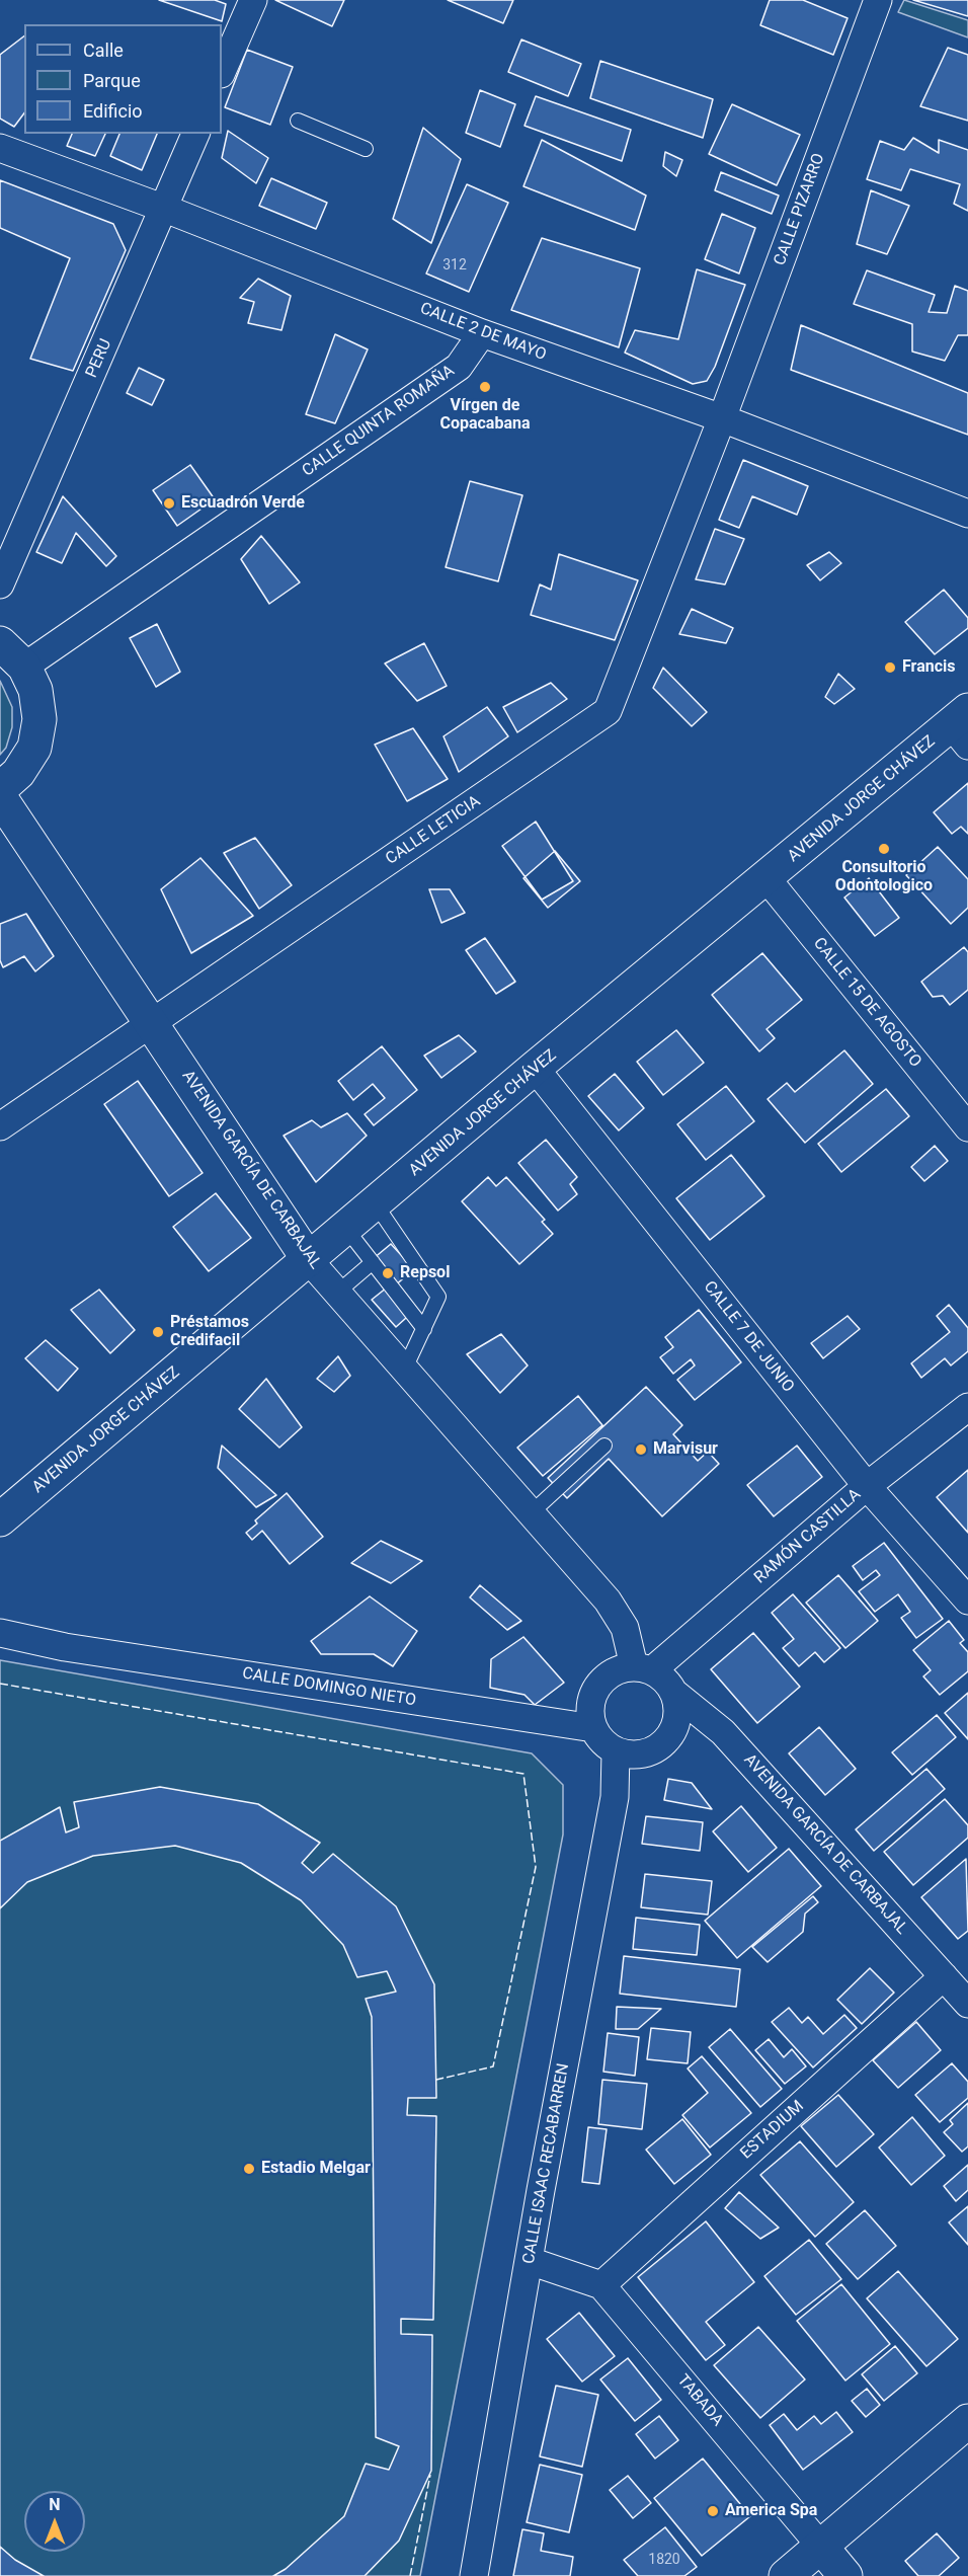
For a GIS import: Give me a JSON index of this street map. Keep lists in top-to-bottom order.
{
  "streets": {
    "main road": ["AVENIDA JORGE CHÁVEZ", "AVENIDA GARCÍA DE CARBAJAL", "TABADA"],
    "street": [
      "CALLE PIZARRO",
      "CALLE 2 DE MAYO",
      "PERU",
      "CALLE QUINTA ROMAÑA",
      "CALLE LETICIA",
      "CALLE 15 DE AGOSTO",
      "CALLE 7 DE JUNIO",
      "RAMÓN CASTILLA",
      "CALLE DOMINGO NIETO",
      "ESTADIUM",
      "CALLE ISAAC RECABARREN"
    ]
  },
  "crossings": [
    ["CALLE PIZARRO", "CALLE 2 DE MAYO"],
    ["CALLE PIZARRO", "CALLE LETICIA"],
    ["CALLE 2 DE MAYO", "PERU"],
    ["CALLE 2 DE MAYO", "CALLE QUINTA ROMAÑA"],
    ["CALLE 2 DE MAYO", "CALLE LETICIA"],
    ["AVENIDA JORGE CHÁVEZ", "CALLE 15 DE AGOSTO"],
    ["AVENIDA JORGE CHÁVEZ", "AVENIDA GARCÍA DE CARBAJAL"],
    ["AVENIDA JORGE CHÁVEZ", "CALLE 7 DE JUNIO"],
    ["CALLE LETICIA", "AVENIDA GARCÍA DE CARBAJAL"],
    ["AVENIDA GARCÍA DE CARBAJAL", "RAMÓN CASTILLA"],
    ["AVENIDA GARCÍA DE CARBAJAL", "CALLE DOMINGO NIETO"],
    ["AVENIDA GARCÍA DE CARBAJAL", "ESTADIUM"],
    ["AVENIDA GARCÍA DE CARBAJAL", "CALLE ISAAC RECABARREN"],
    ["CALLE 7 DE JUNIO", "RAMÓN CASTILLA"],
    ["RAMÓN CASTILLA", "CALLE DOMINGO NIETO"],
    ["RAMÓN CASTILLA", "CALLE ISAAC RECABARREN"],
    ["CALLE DOMINGO NIETO", "CALLE ISAAC RECABARREN"],
    ["ESTADIUM", "TABADA"]
  ],
  "places": [
    "Vírgen de Copacabana",
    "Escuadrón Verde",
    "Francis",
    "Consultorio Odontologico",
    "Repsol",
    "Préstamos Credifacil",
    "Marvisur",
    "Estadio Melgar",
    "America Spa"
  ],
  "house_numbers": ["312", "1820"],
  "legend": ["Calle", "Parque", "Edificio"],
  "north": "top"
}
